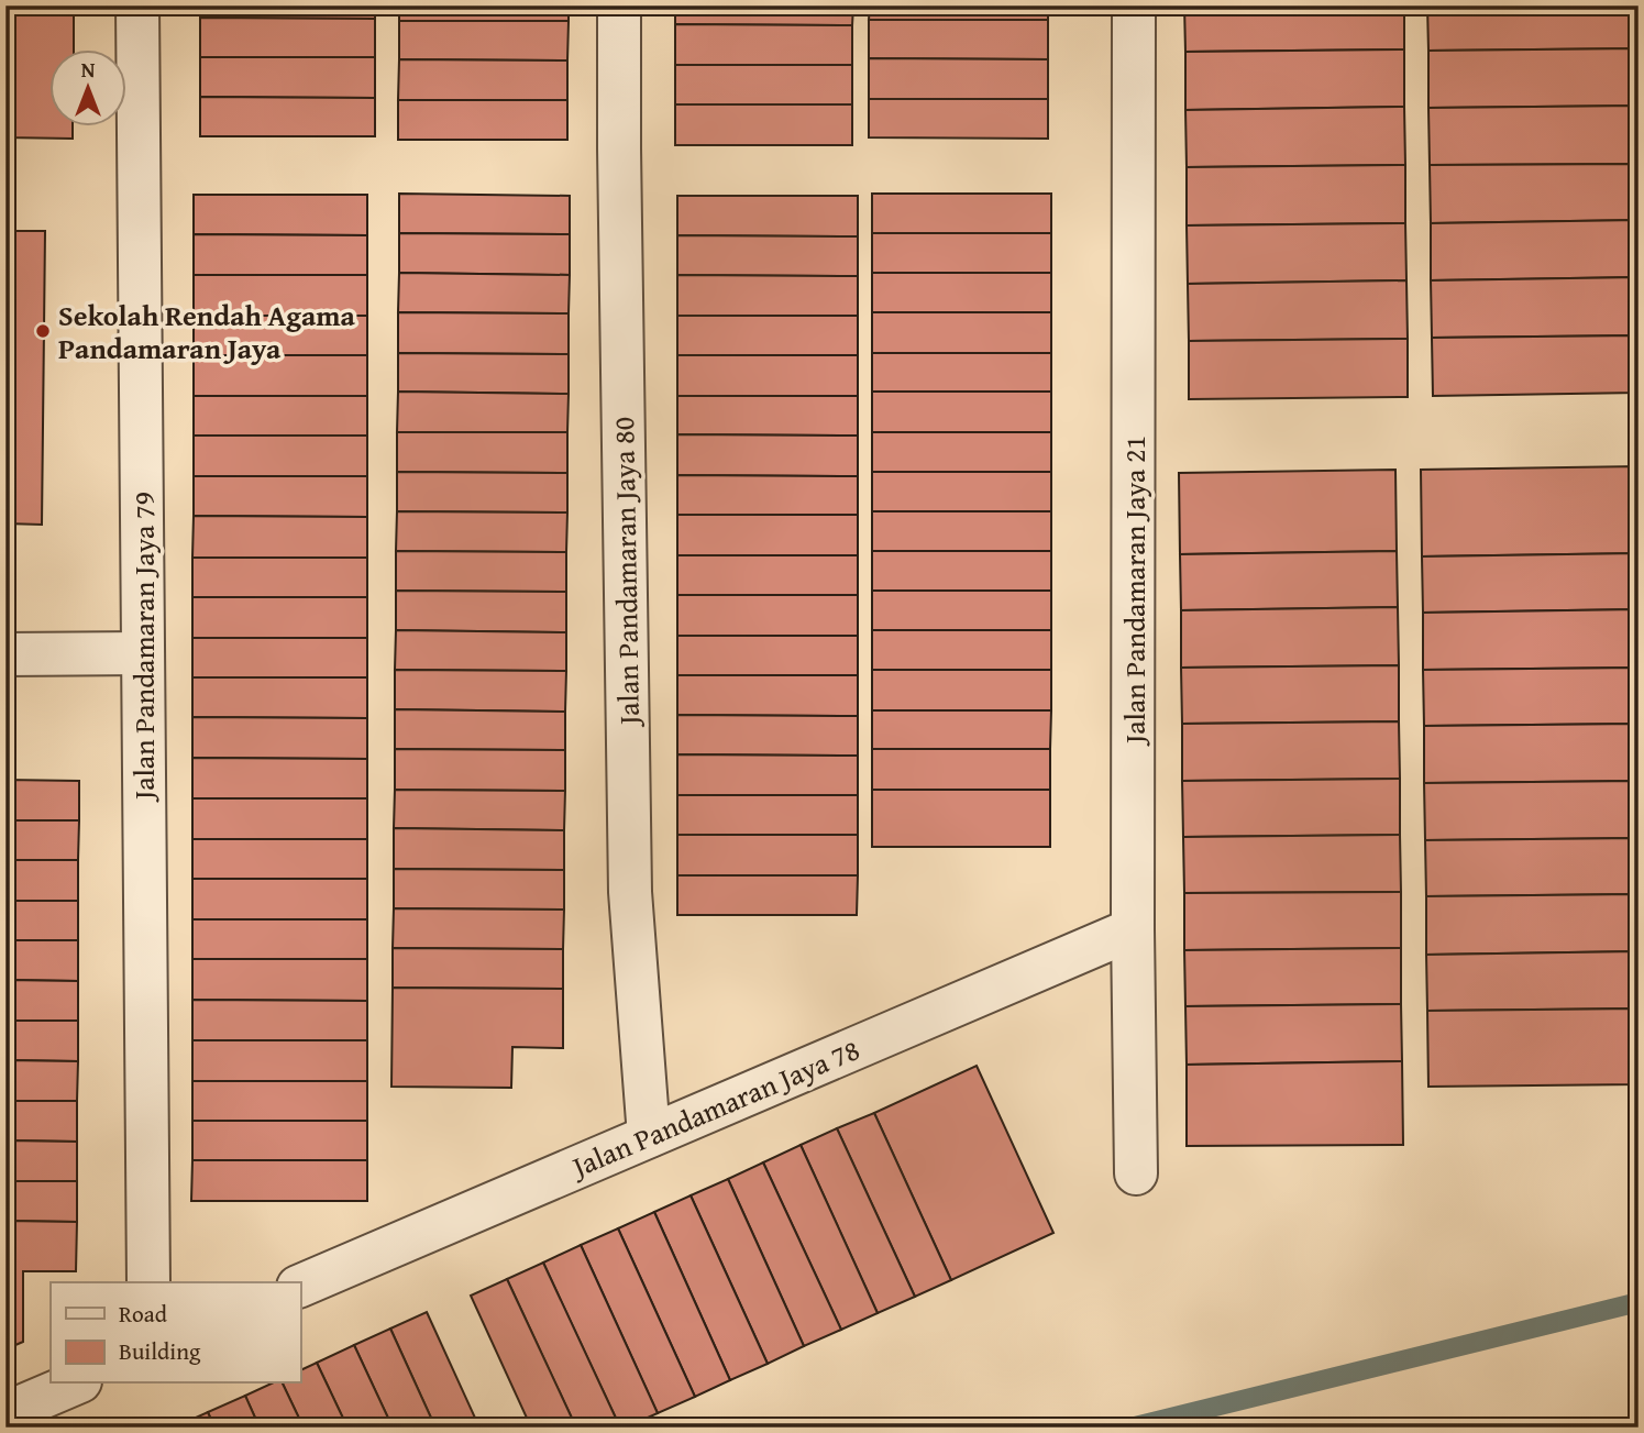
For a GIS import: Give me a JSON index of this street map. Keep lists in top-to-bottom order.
{
  "streets": {
    "street": [
      "Jalan Pandamaran Jaya 80",
      "Jalan Pandamaran Jaya 21",
      "Jalan Pandamaran Jaya 79",
      "Jalan Pandamaran Jaya 78"
    ]
  },
  "crossings": [
    ["Jalan Pandamaran Jaya 80", "Jalan Pandamaran Jaya 78"],
    ["Jalan Pandamaran Jaya 21", "Jalan Pandamaran Jaya 78"]
  ],
  "places": ["Sekolah Rendah Agama Pandamaran Jaya"],
  "legend": ["Road", "Building"],
  "north": "top"
}
